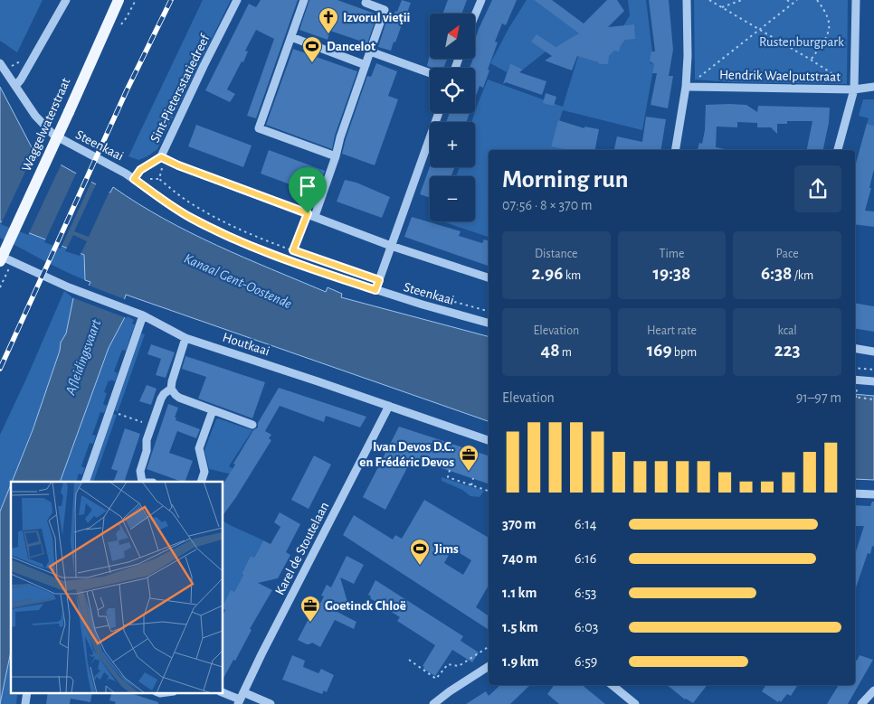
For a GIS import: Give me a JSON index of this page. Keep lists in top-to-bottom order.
{
  "streets": {
    "main road": ["Waggelwaterstraat"],
    "street": [
      "Hendrik Waelputstraat",
      "Sint-Pietersstatiedreef",
      "Steenkaai",
      "Houtkaai",
      "Karel de Stoutelaan"
    ]
  },
  "crossings": [
    ["Sint-Pietersstatiedreef", "Steenkaai"],
    ["Houtkaai", "Karel de Stoutelaan"]
  ],
  "water": ["Kanaal Gent-Oostende", "Afleidingsvaart"],
  "parks": ["Rustenburgpark"],
  "places": {
    "church": ["Izvorul vieţii"],
    "sports": ["Dancelot", "Jims"],
    "office": ["Ivan Devos D.C. en Frédéric Devos", "Goetinck Chloë"]
  },
  "north": "top right",
  "page": {
    "map_buttons": ["+", "−"],
    "heading": ["Morning run", "07:56 · 8 × 370 m"],
    "stats": [
      ["Distance", "2.96 km"],
      ["Time", "19:38"],
      ["Pace", "6:38 /km"],
      ["Elevation", "48 m"],
      ["Heart rate", "169 bpm"],
      ["kcal", "223"]
    ],
    "chart": ["Elevation", "91–97 m"],
    "list": [
      {
        "name": "370 m",
        "note": "6:14"
      },
      {
        "name": "740 m",
        "note": "6:16"
      },
      {
        "name": "1.1 km",
        "note": "6:53"
      },
      {
        "name": "1.5 km",
        "note": "6:03"
      },
      {
        "name": "1.9 km",
        "note": "6:59"
      }
    ]
  }
}
